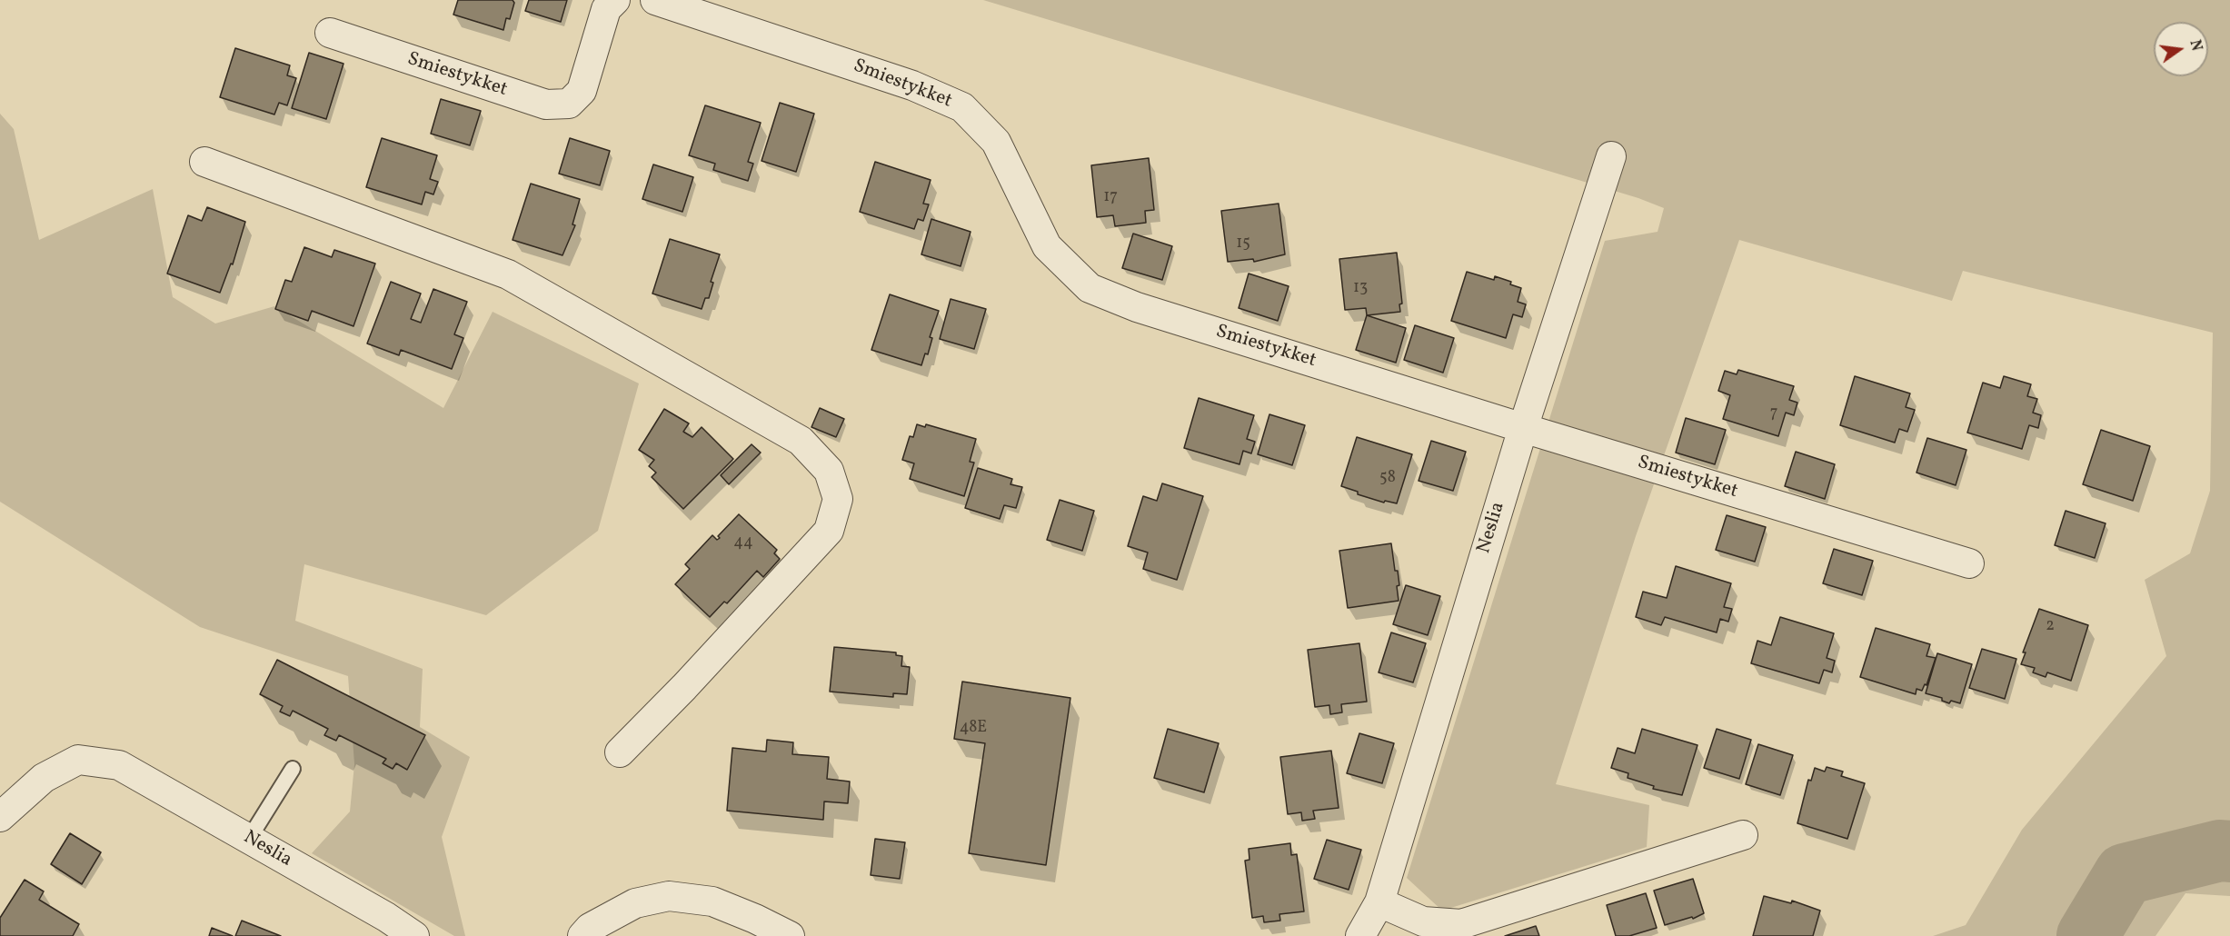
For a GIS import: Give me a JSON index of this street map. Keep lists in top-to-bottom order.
{
  "streets": {
    "street": ["Smiestykket", "Neslia"]
  },
  "crossings": [
    ["Smiestykket", "Neslia"]
  ],
  "house_numbers": [
    "17",
    "15",
    "13",
    "7",
    "58",
    "44",
    "2",
    "48E"
  ],
  "north": "right"
}
